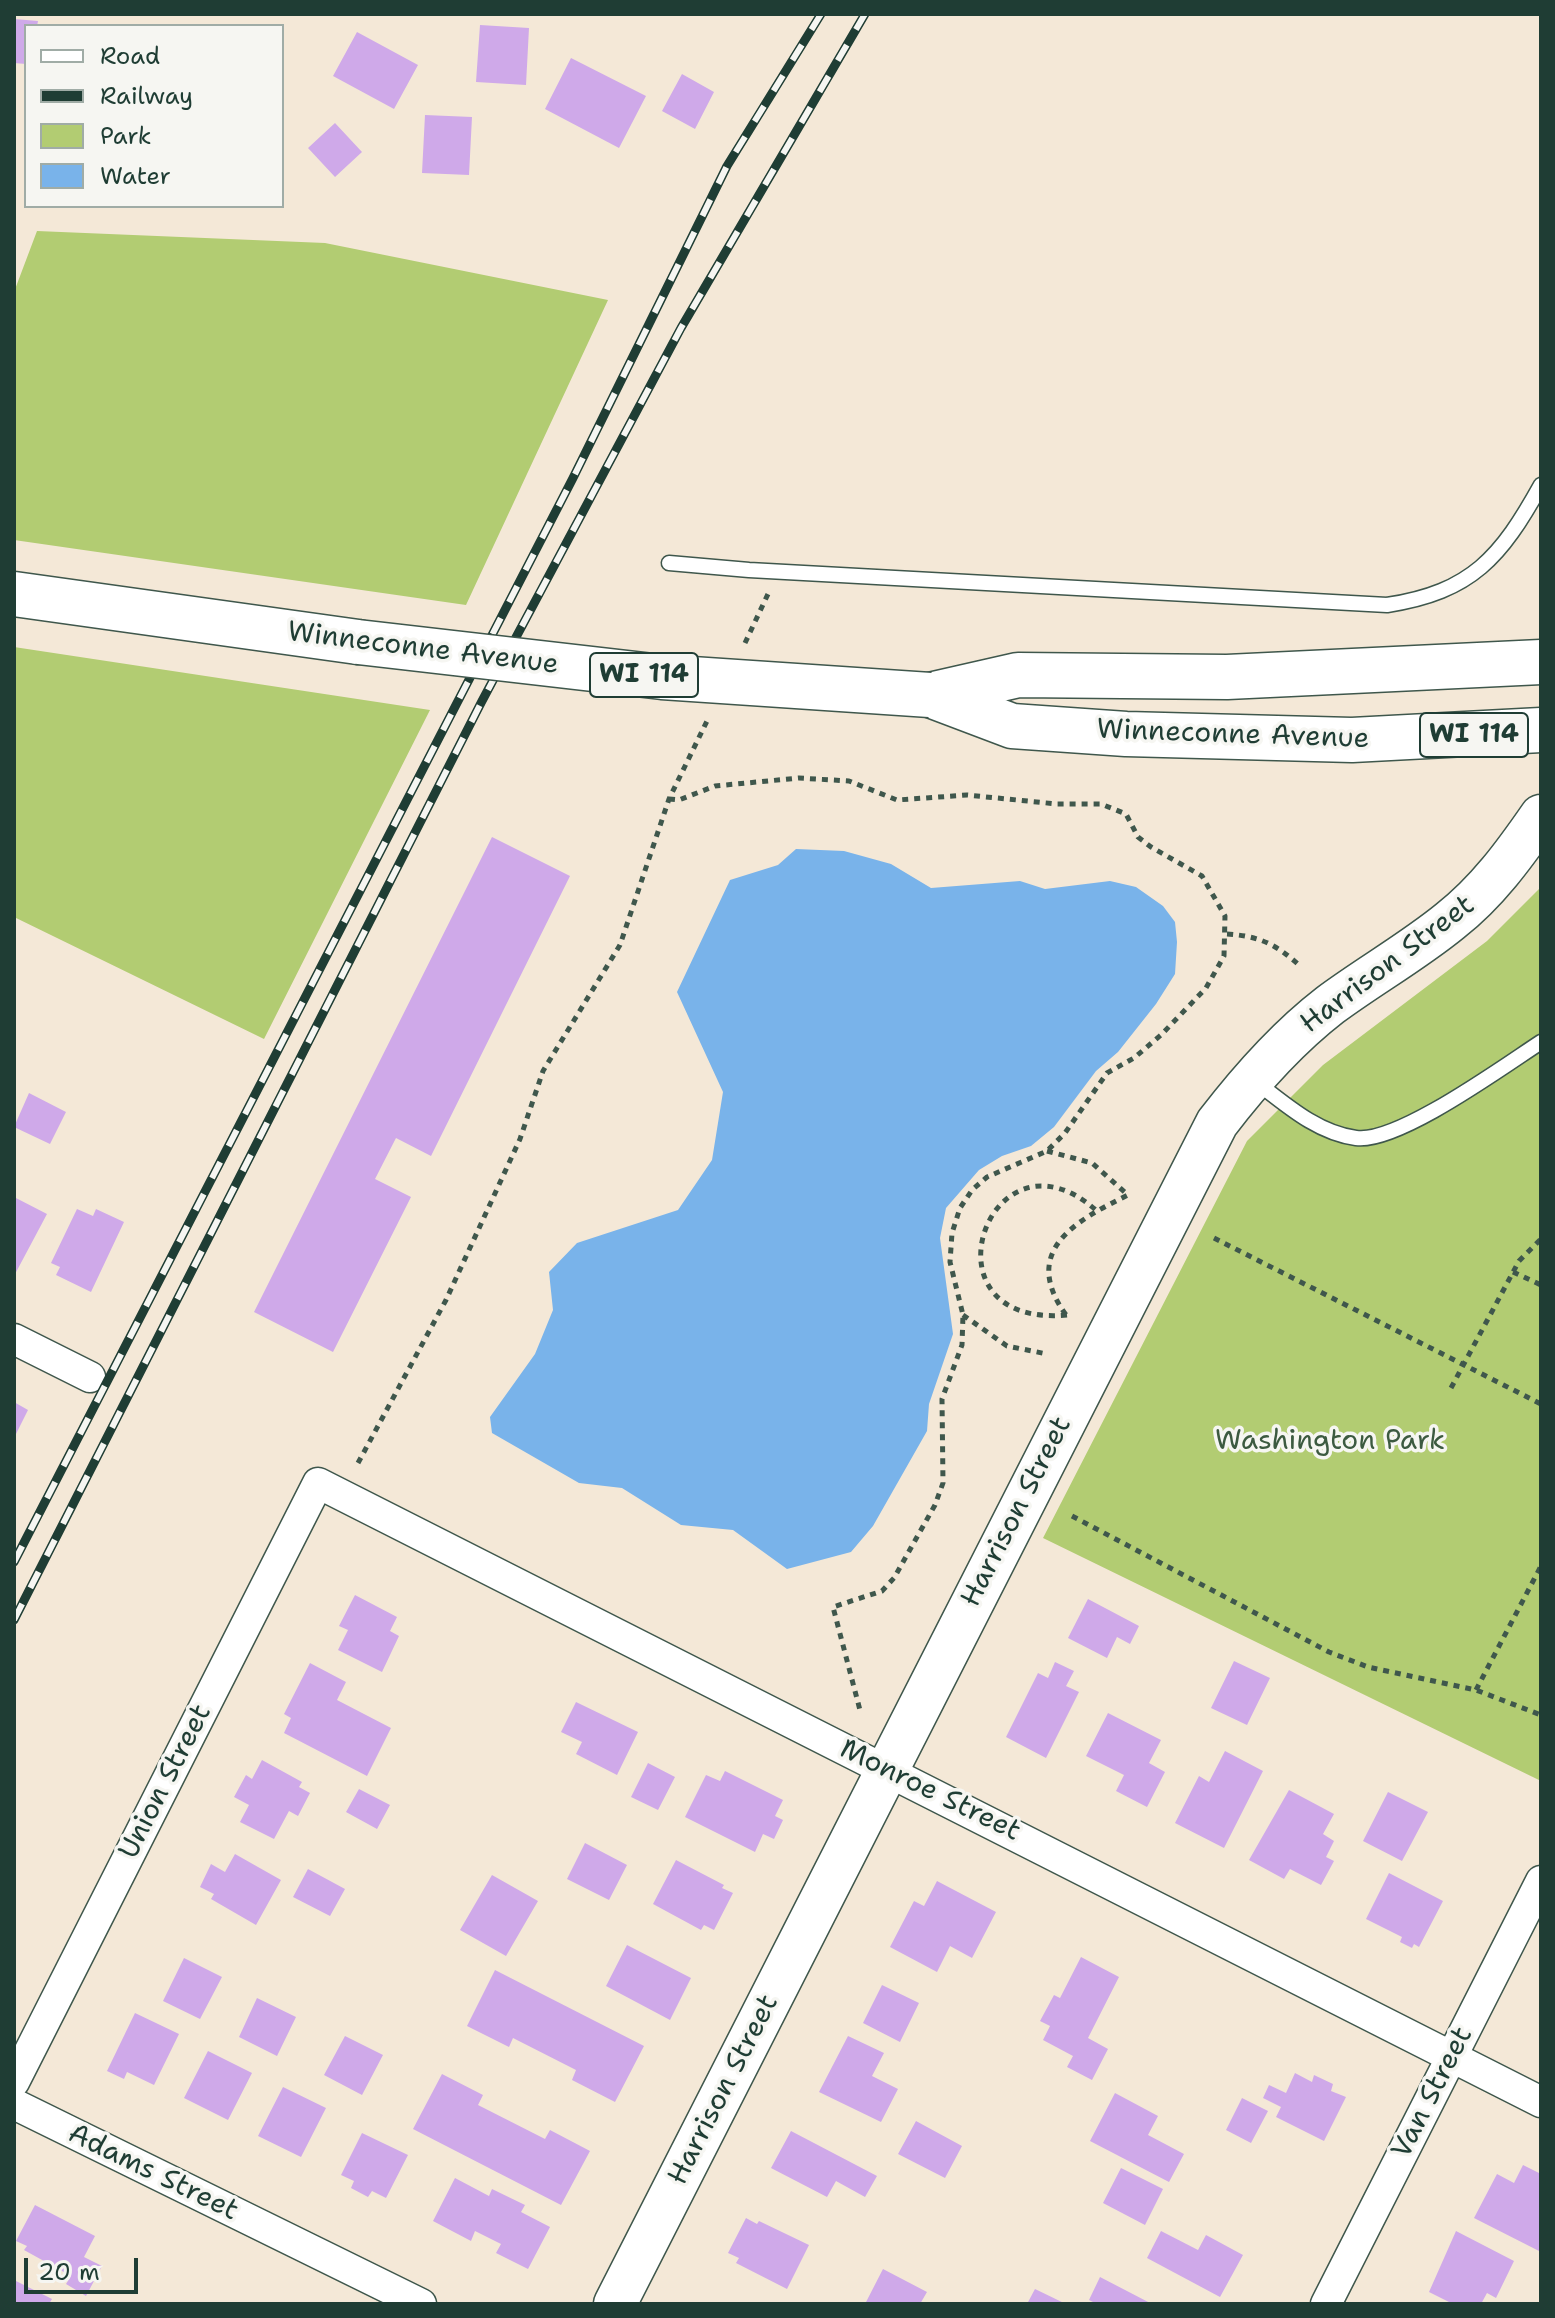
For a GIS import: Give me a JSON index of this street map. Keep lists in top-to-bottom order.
{
  "streets": {
    "main road": ["Winneconne Avenue", "WI 114"],
    "street": [
      "Harrison Street",
      "Union Street",
      "Monroe Street",
      "Van Street",
      "Adams Street"
    ]
  },
  "crossings": [
    ["Harrison Street", "Monroe Street"],
    ["Union Street", "Monroe Street"],
    ["Monroe Street", "Van Street"]
  ],
  "parks": ["Washington Park"],
  "legend": [
    "Road",
    "Railway",
    "Park",
    "Water"
  ],
  "scale_bar": "20 m"
}
